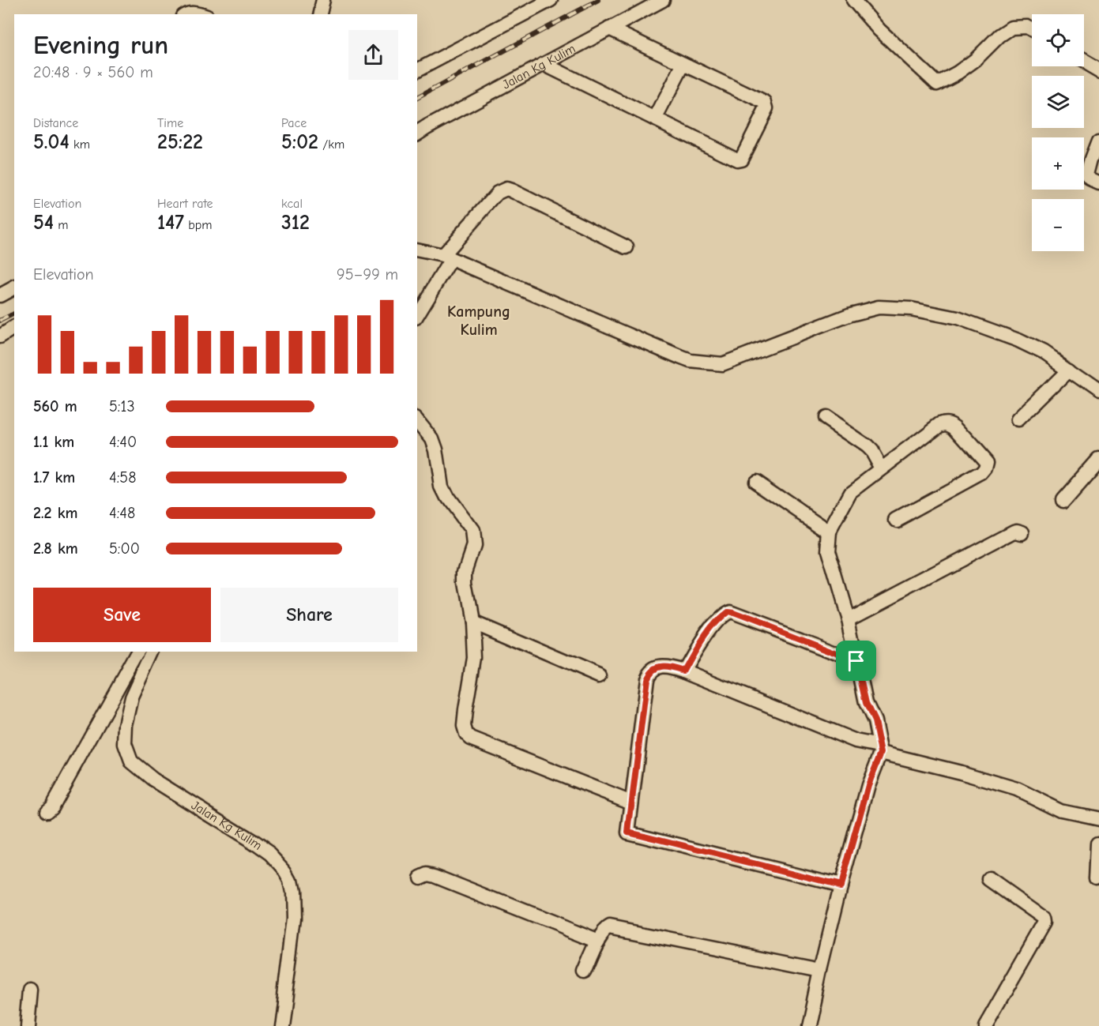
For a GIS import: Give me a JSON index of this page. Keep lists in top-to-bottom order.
{
  "streets": {
    "street": ["Jalan Kg Kulim"]
  },
  "districts": ["Kampung Kulim"],
  "page": {
    "map_buttons": ["+", "−"],
    "heading": ["Evening run", "20:48 · 9 × 560 m"],
    "stats": [
      ["Distance", "5.04 km"],
      ["Time", "25:22"],
      ["Pace", "5:02 /km"],
      ["Elevation", "54 m"],
      ["Heart rate", "147 bpm"],
      ["kcal", "312"]
    ],
    "chart": ["Elevation", "95–99 m"],
    "list": [
      {
        "name": "560 m",
        "note": "5:13"
      },
      {
        "name": "1.1 km",
        "note": "4:40"
      },
      {
        "name": "1.7 km",
        "note": "4:58"
      },
      {
        "name": "2.2 km",
        "note": "4:48"
      },
      {
        "name": "2.8 km",
        "note": "5:00"
      }
    ],
    "buttons": ["Save", "Share"]
  }
}
